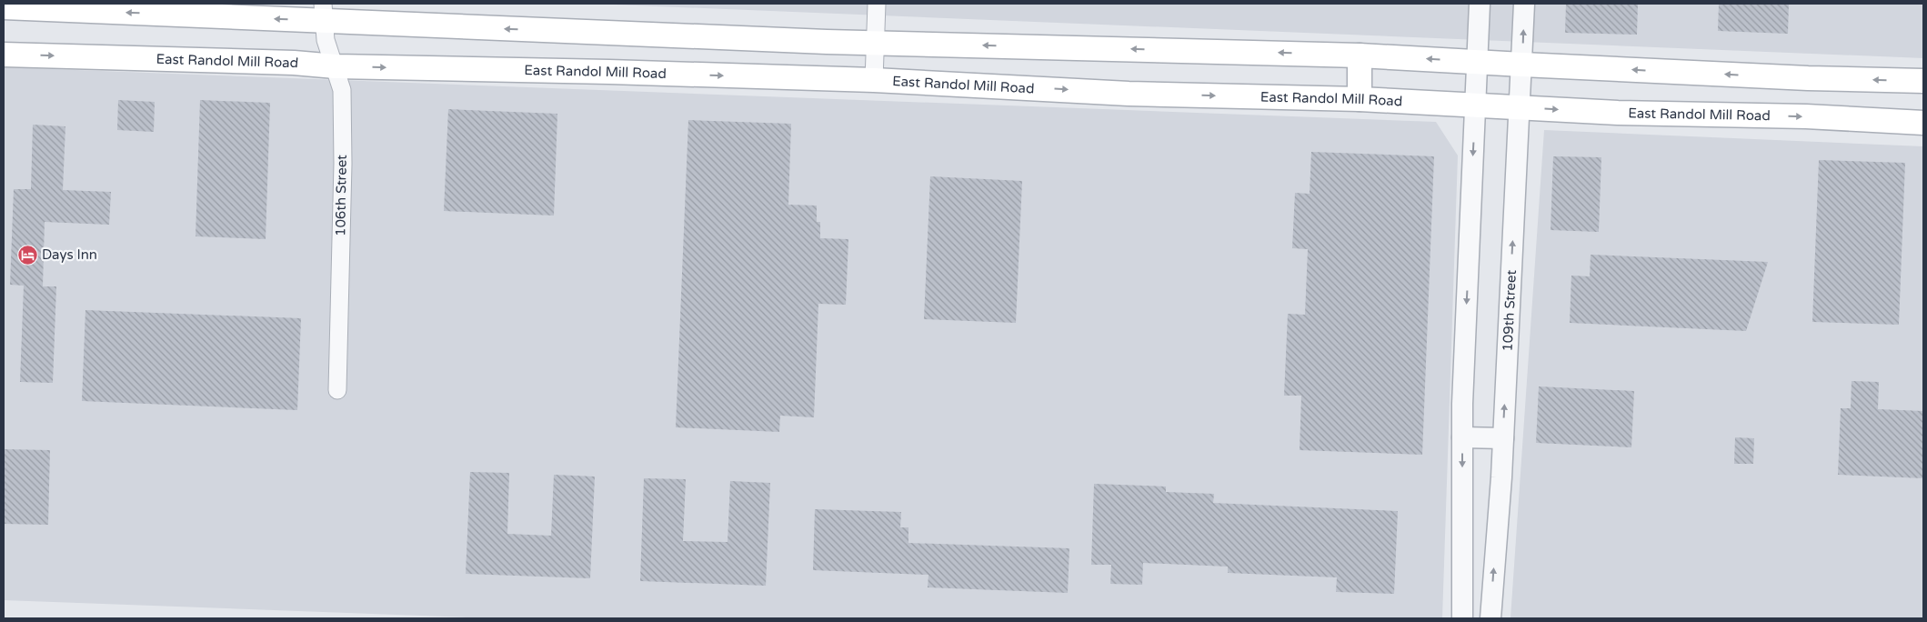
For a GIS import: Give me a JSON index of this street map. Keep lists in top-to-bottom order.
{
  "streets": {
    "main road": ["East Randol Mill Road"],
    "street": ["106th Street", "109th Street"]
  },
  "crossings": [
    ["East Randol Mill Road", "106th Street"],
    ["East Randol Mill Road", "109th Street"]
  ],
  "places": {
    "hotel": ["Days Inn"]
  }
}
